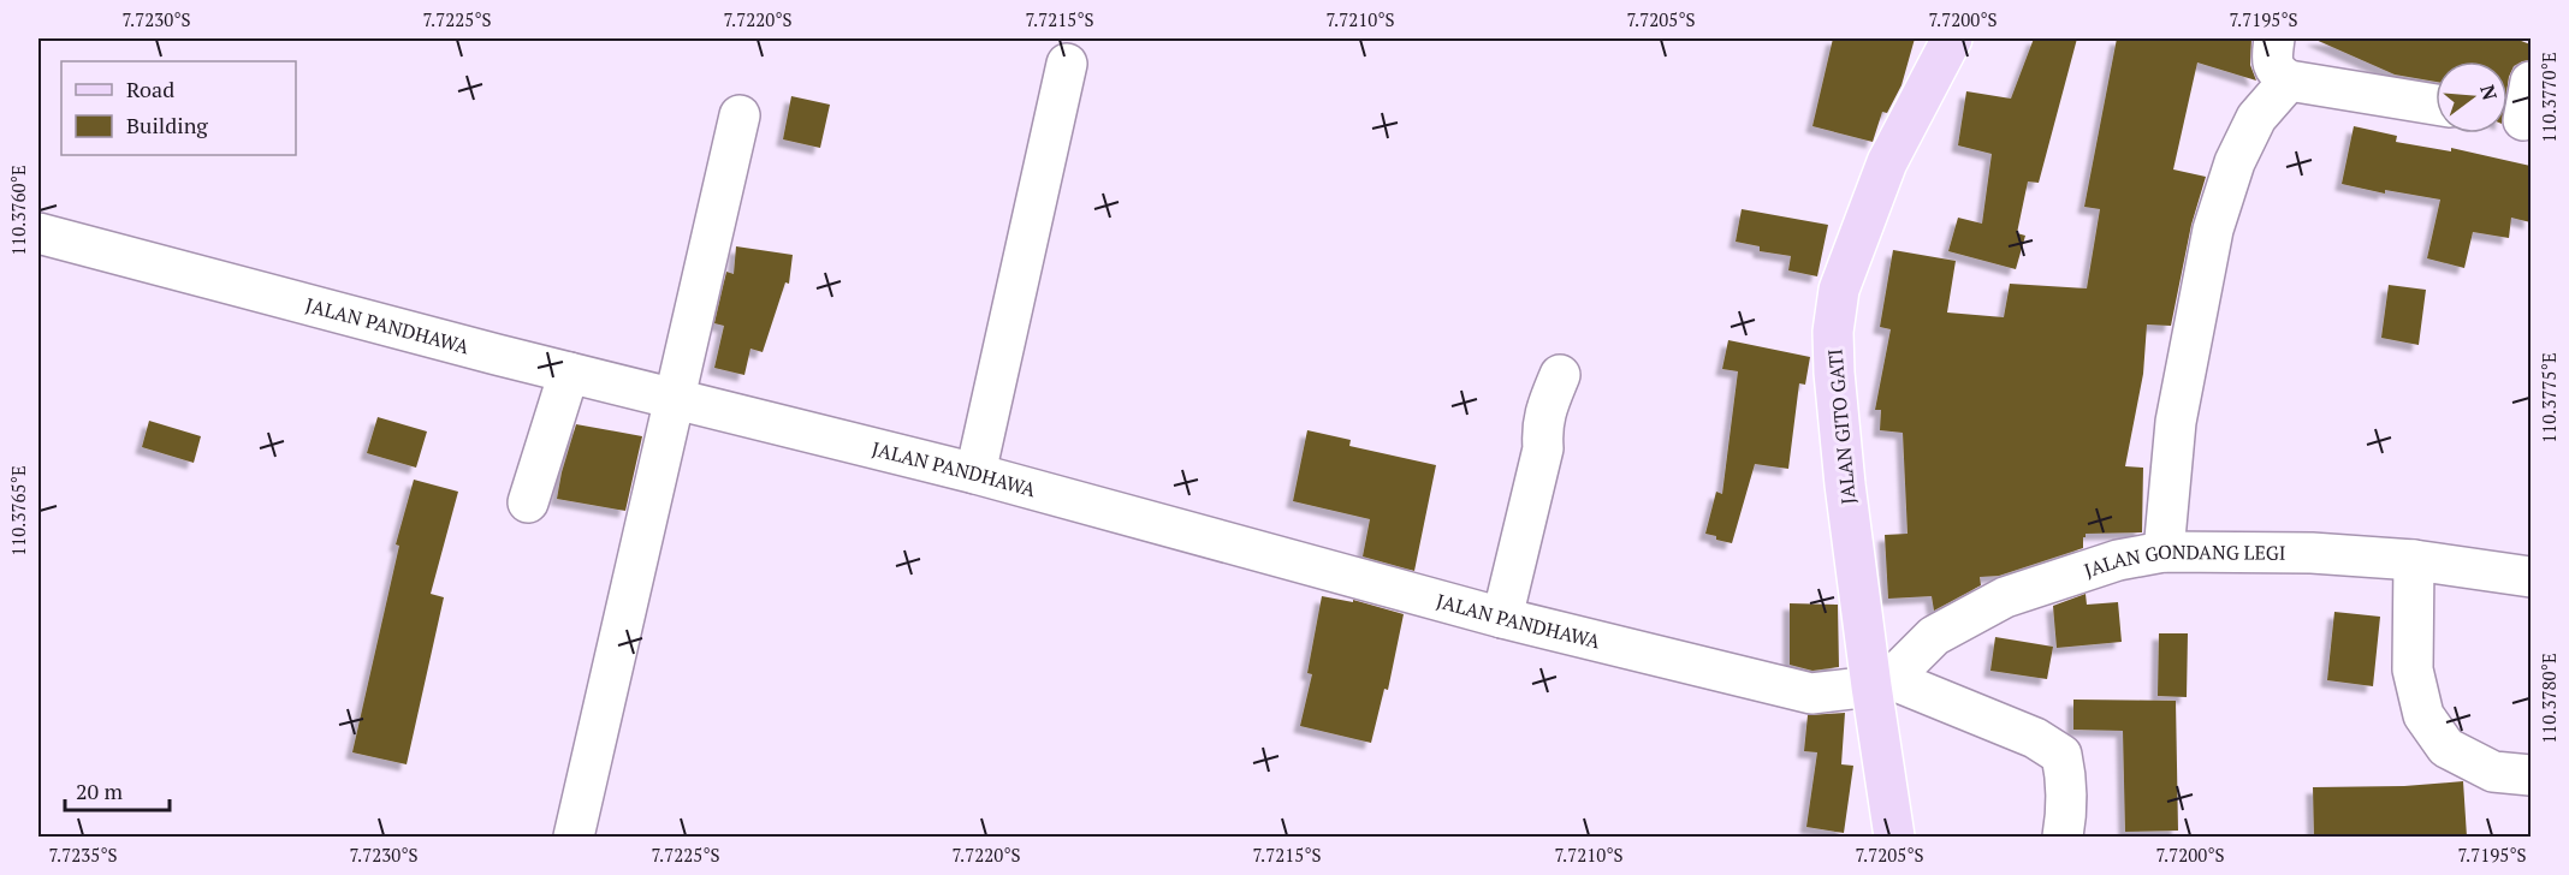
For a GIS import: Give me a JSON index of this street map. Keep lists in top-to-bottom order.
{
  "streets": {
    "main road": ["JALAN GITO GATI"],
    "street": ["JALAN PANDHAWA", "JALAN GONDANG LEGI"]
  },
  "crossings": [
    ["JALAN PANDHAWA", "JALAN GITO GATI"],
    ["JALAN PANDHAWA", "JALAN GONDANG LEGI"],
    ["JALAN GITO GATI", "JALAN GONDANG LEGI"]
  ],
  "legend": ["Road", "Building"],
  "scale_bar": "20 m",
  "north": "right",
  "coordinates": [
    "7.7230°S",
    "7.7225°S",
    "7.7220°S",
    "7.7215°S",
    "7.7210°S",
    "7.7205°S",
    "7.7200°S",
    "7.7195°S",
    "110.3770°E",
    "110.3760°E",
    "110.3775°E",
    "110.3765°E",
    "110.3780°E",
    "7.7235°S"
  ]
}
